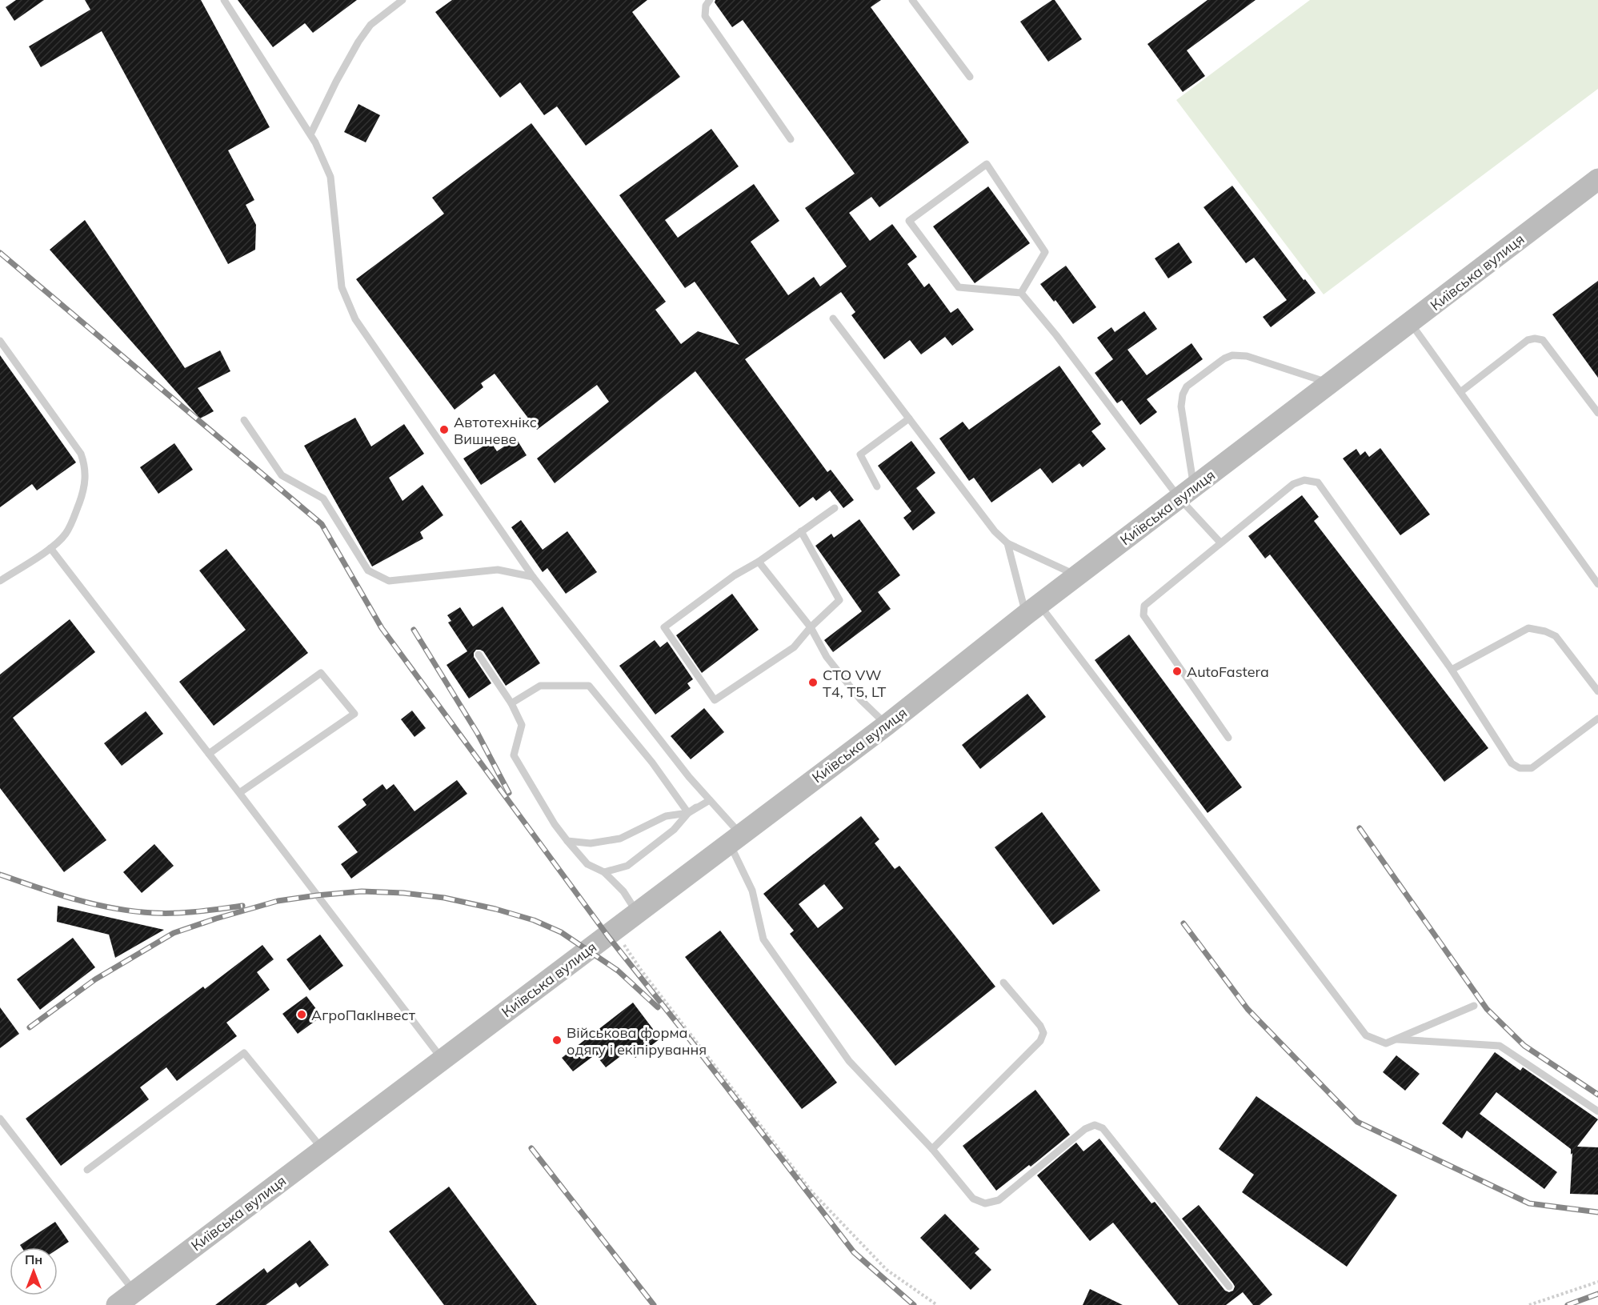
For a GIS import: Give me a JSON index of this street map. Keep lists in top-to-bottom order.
{
  "streets": {
    "main road": ["Київська вулиця"]
  },
  "places": [
    "Автотехнікс Вишневе",
    "AutoFastera",
    "СТО VW T4, T5, LT",
    "АгроПакІнвест",
    "Військова форма одягу і екіпірування"
  ],
  "north": "top"
}
